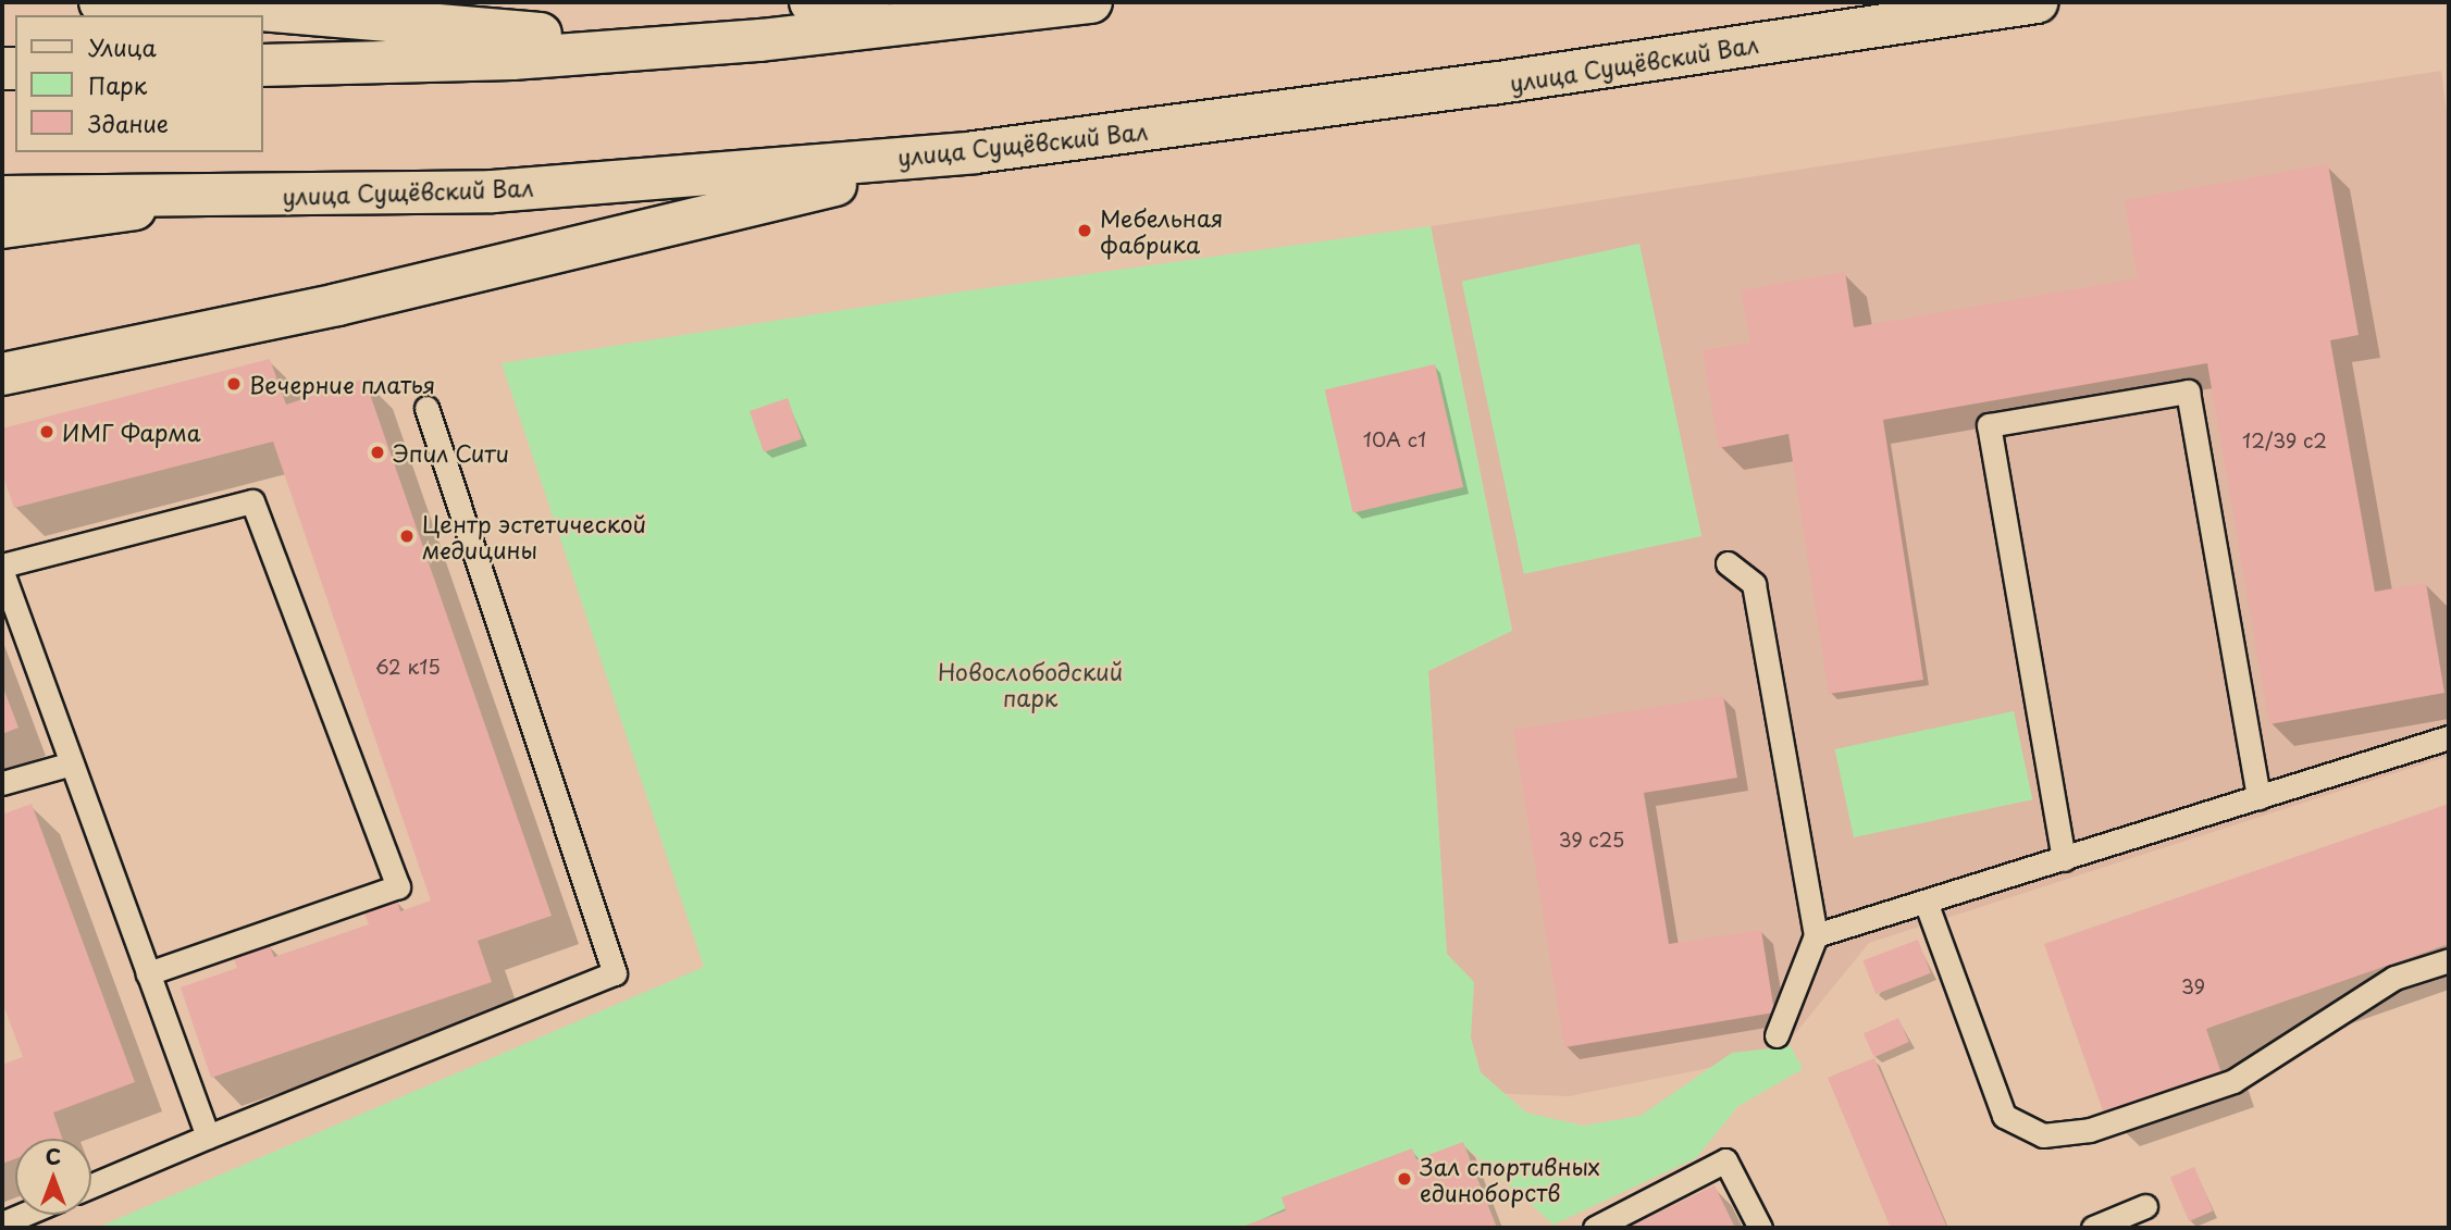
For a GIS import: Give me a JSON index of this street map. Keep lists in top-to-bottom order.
{
  "streets": {
    "main road": ["улица Сущёвский Вал"]
  },
  "parks": ["Новослободский парк"],
  "places": [
    "Мебельная фабрика",
    "Вечерние платья",
    "ИМГ Фарма",
    "Эпил Сити",
    "Центр эстетической медицины",
    "Зал спортивных единоборств"
  ],
  "house_numbers": [
    "10А с1",
    "12/39 с2",
    "62 к15",
    "39 с25",
    "39"
  ],
  "legend": ["Улица", "Парк", "Здание"],
  "north": "top"
}
